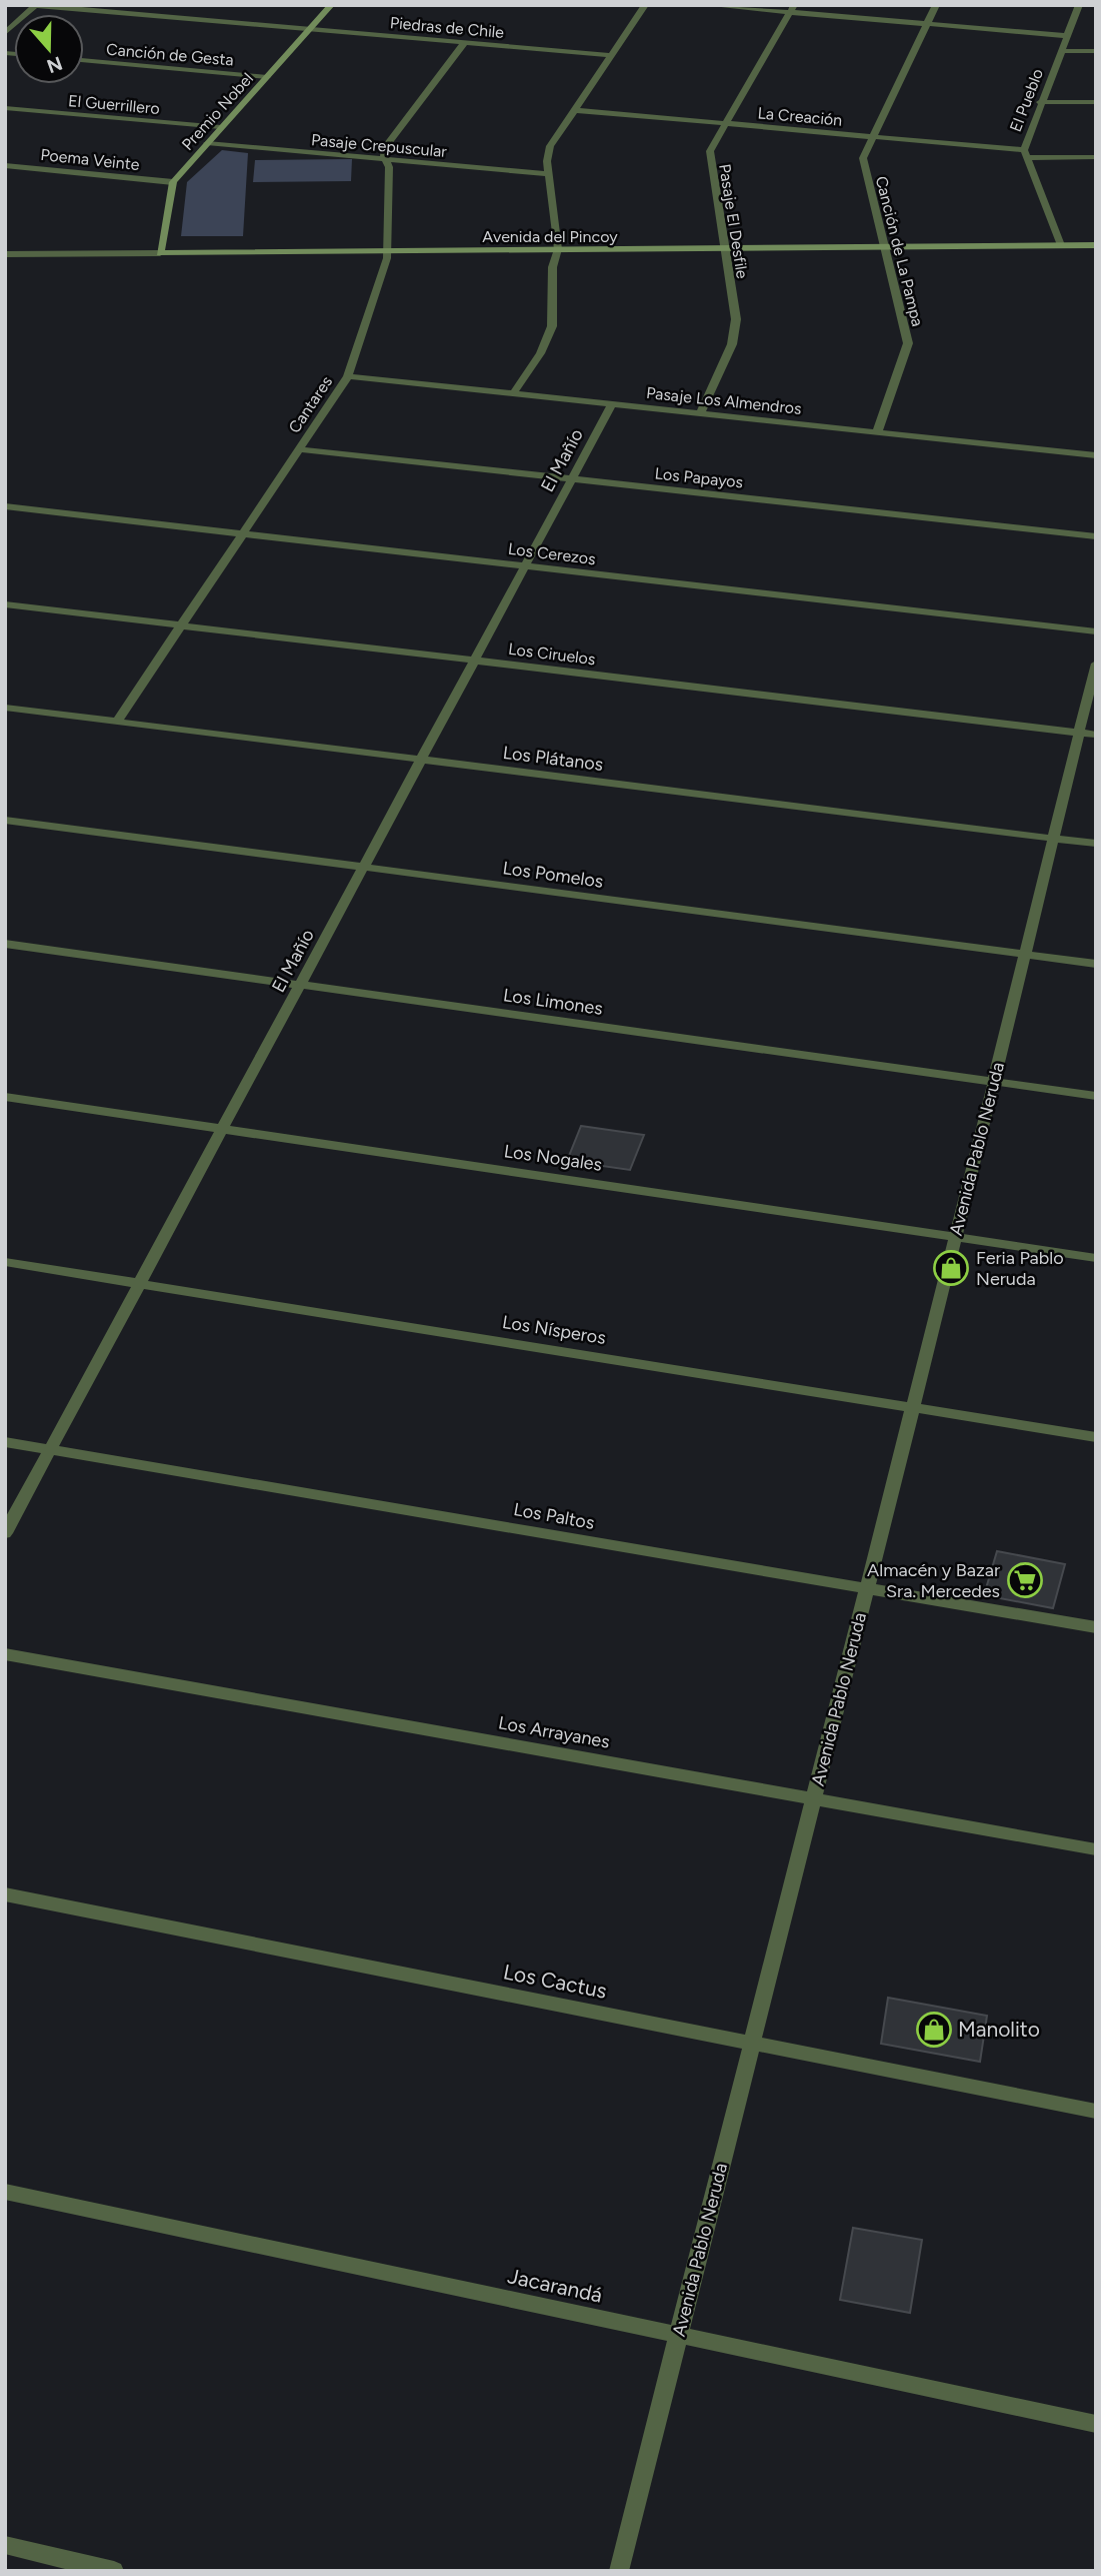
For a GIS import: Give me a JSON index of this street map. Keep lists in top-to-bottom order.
{
  "streets": {
    "street": [
      "Piedras de Chile",
      "Canción de Gesta",
      "El Pueblo",
      "El Guerrillero",
      "Premio Nobel",
      "La Creación",
      "Pasaje Crepuscular",
      "Poema Veinte",
      "Pasaje El Desfile",
      "Avenida del Pincoy",
      "Canción de La Pampa",
      "Pasaje Los Almendros",
      "Cantares",
      "El Mañío",
      "Los Papayos",
      "Los Cerezos",
      "Los Ciruelos",
      "Los Plátanos",
      "Los Pomelos",
      "Los Limones",
      "Avenida Pablo Neruda",
      "Los Nogales",
      "Los Nísperos",
      "Los Paltos",
      "Los Arrayanes",
      "Los Cactus",
      "Jacarandá"
    ]
  },
  "crossings": [
    ["Piedras de Chile", "Premio Nobel"],
    ["Canción de Gesta", "Premio Nobel"],
    ["El Pueblo", "La Creación"],
    ["El Pueblo", "Avenida del Pincoy"],
    ["El Guerrillero", "Premio Nobel"],
    ["Premio Nobel", "Pasaje Crepuscular"],
    ["Premio Nobel", "Poema Veinte"],
    ["La Creación", "Pasaje El Desfile"],
    ["La Creación", "Canción de La Pampa"],
    ["Pasaje Crepuscular", "Cantares"],
    ["Pasaje El Desfile", "Avenida del Pincoy"],
    ["Pasaje El Desfile", "Pasaje Los Almendros"],
    ["Avenida del Pincoy", "Canción de La Pampa"],
    ["Avenida del Pincoy", "Cantares"],
    ["Canción de La Pampa", "Pasaje Los Almendros"],
    ["Pasaje Los Almendros", "Cantares"],
    ["Pasaje Los Almendros", "El Mañío"],
    ["Cantares", "Los Papayos"],
    ["Cantares", "Los Cerezos"],
    ["Cantares", "Los Ciruelos"],
    ["Cantares", "Los Plátanos"],
    ["El Mañío", "Los Papayos"],
    ["El Mañío", "Los Cerezos"],
    ["El Mañío", "Los Ciruelos"],
    ["El Mañío", "Los Plátanos"],
    ["El Mañío", "Los Pomelos"],
    ["El Mañío", "Los Limones"],
    ["El Mañío", "Los Nogales"],
    ["El Mañío", "Los Nísperos"],
    ["El Mañío", "Los Paltos"],
    ["Los Ciruelos", "Avenida Pablo Neruda"],
    ["Los Plátanos", "Avenida Pablo Neruda"],
    ["Los Pomelos", "Avenida Pablo Neruda"],
    ["Los Limones", "Avenida Pablo Neruda"],
    ["Avenida Pablo Neruda", "Los Nogales"],
    ["Avenida Pablo Neruda", "Los Nísperos"],
    ["Avenida Pablo Neruda", "Los Paltos"],
    ["Avenida Pablo Neruda", "Los Arrayanes"],
    ["Avenida Pablo Neruda", "Los Cactus"],
    ["Avenida Pablo Neruda", "Jacarandá"]
  ],
  "places": {
    "shop": ["Feria Pablo Neruda", "Manolito"],
    "supermarket": ["Almacén y Bazar Sra. Mercedes"]
  },
  "north": "bottom"
}
